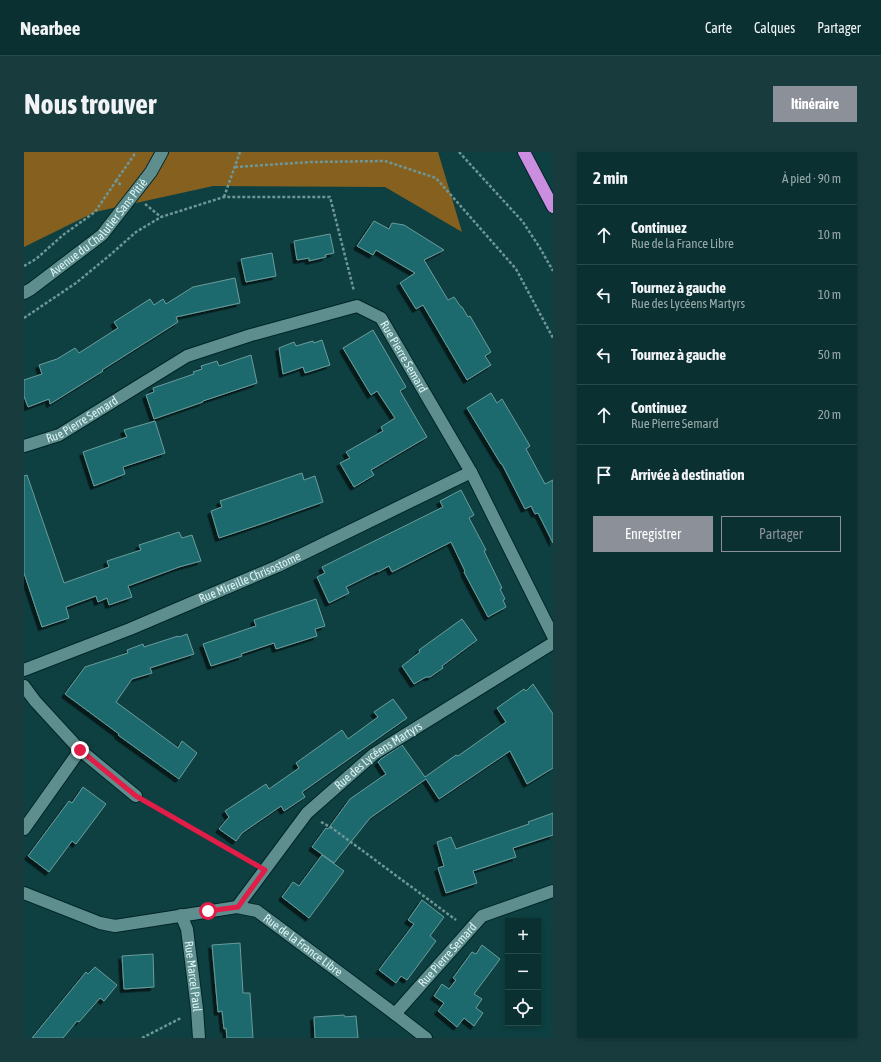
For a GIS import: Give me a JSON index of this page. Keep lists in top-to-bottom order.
{
  "streets": {
    "street": [
      "Avenue du Chalutier Sans Pitié",
      "Rue Pierre Semard",
      "Rue Mireille Chrisostome",
      "Rue des Lycéens Martyrs",
      "Rue de la France Libre",
      "Rue Marcel Paul"
    ]
  },
  "crossings": [
    ["Rue Pierre Semard", "Rue Mireille Chrisostome"],
    ["Rue Pierre Semard", "Rue de la France Libre"],
    ["Rue des Lycéens Martyrs", "Rue de la France Libre"],
    ["Rue de la France Libre", "Rue Marcel Paul"]
  ],
  "page": {
    "header": "Nearbee",
    "nav": ["Carte", "Calques", "Partager"],
    "buttons": [
      "Itinéraire",
      ["Enregistrer", "Partager"]
    ],
    "title": "Nous trouver",
    "heading": ["2 min", "À pied · 90 m"],
    "list": [
      ["Continuez", "Rue de la France Libre", "10 m"],
      ["Tournez à gauche", "Rue des Lycéens Martyrs", "10 m"],
      ["Tournez à gauche", "50 m"],
      ["Continuez", "Rue Pierre Semard", "20 m"],
      "Arrivée à destination"
    ],
    "map_buttons": ["+", "−"]
  }
}
